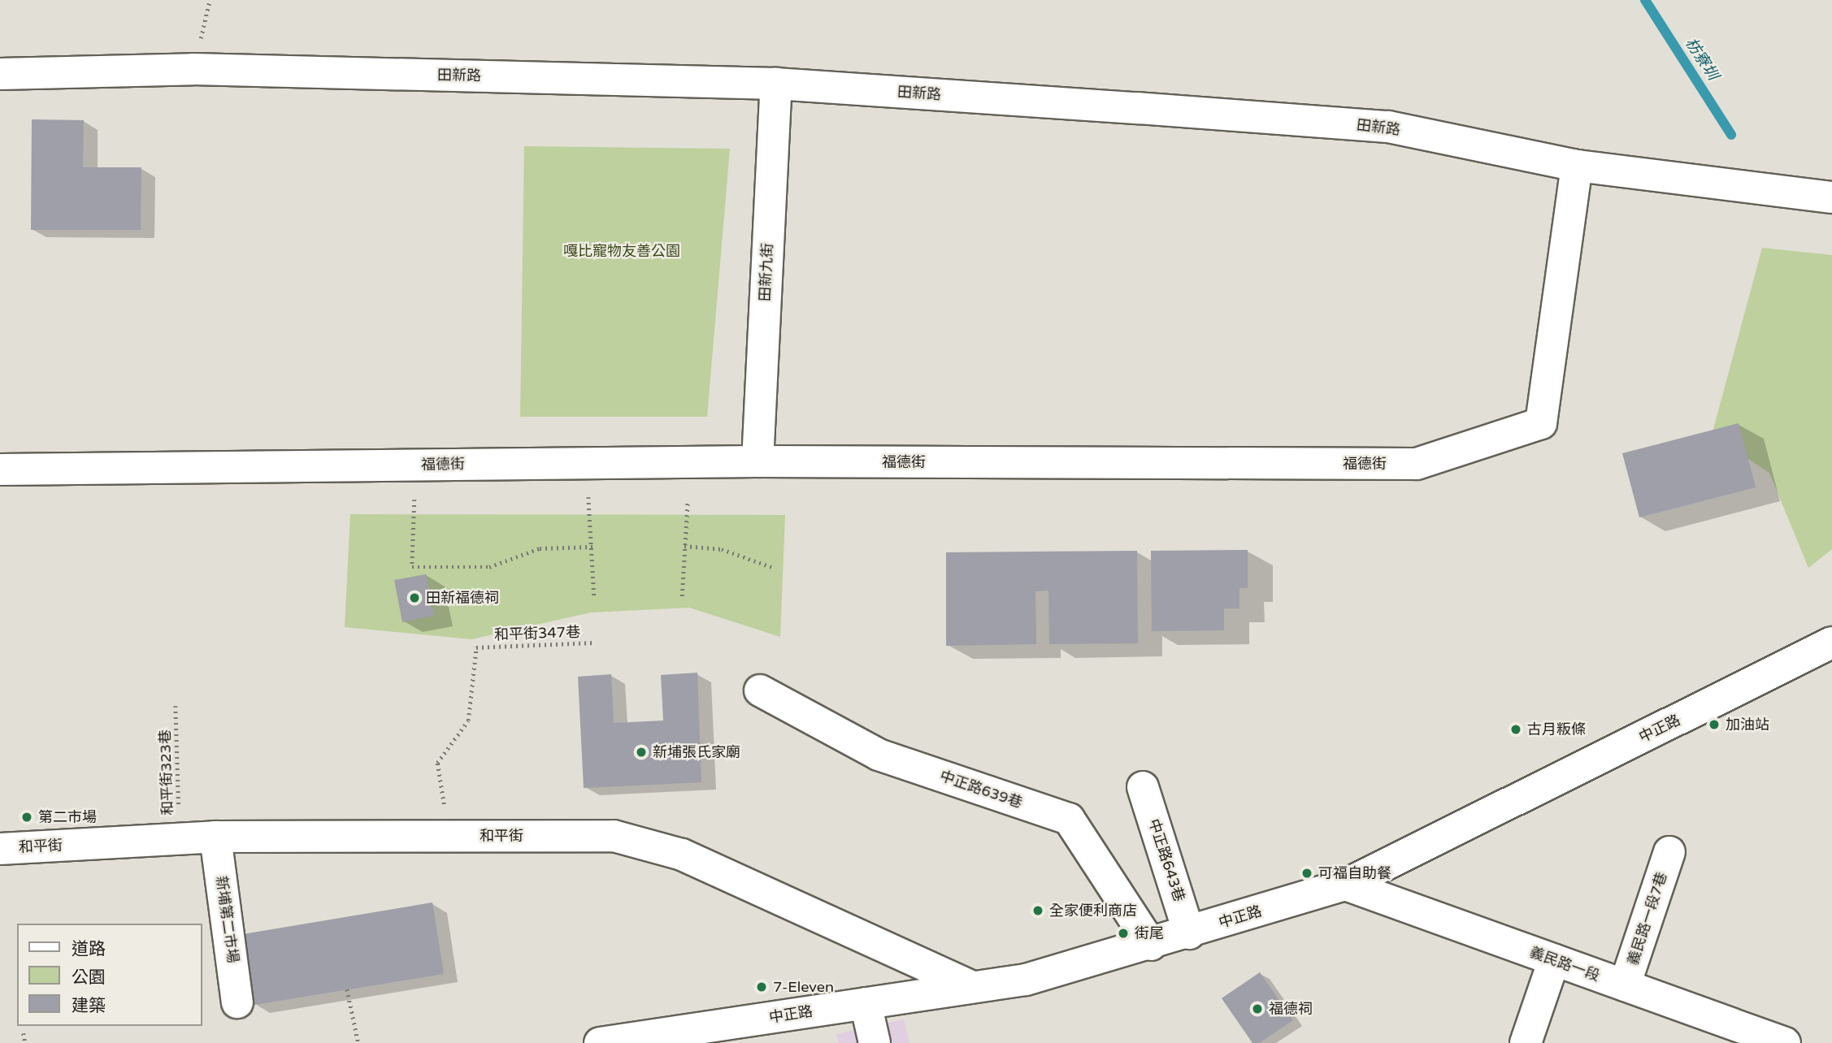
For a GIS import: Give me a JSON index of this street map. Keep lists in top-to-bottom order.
{
  "streets": {
    "street": [
      "田新路",
      "田新九街",
      "福德街",
      "中正路",
      "中正路639巷",
      "和平街",
      "中正路643巷",
      "義民路一段7巷",
      "新埔第二市場",
      "義民路一段"
    ],
    "path": ["和平街347巷", "和平街323巷"]
  },
  "crossings": [
    ["田新路", "田新九街"],
    ["田新路", "福德街"],
    ["田新九街", "福德街"],
    ["和平街347巷", "和平街"],
    ["中正路", "中正路639巷"],
    ["中正路", "和平街"],
    ["中正路", "中正路643巷"],
    ["中正路", "義民路一段"],
    ["和平街323巷", "和平街"],
    ["和平街", "新埔第二市場"],
    ["義民路一段7巷", "義民路一段"]
  ],
  "water": ["枋寮圳"],
  "parks": ["嘎比寵物友善公園"],
  "places": [
    "田新福德祠",
    "加油站",
    "古月粄條",
    "新埔張氏家廟",
    "第二市場",
    "可福自助餐",
    "全家便利商店",
    "街尾",
    "7-Eleven",
    "福德祠"
  ],
  "legend": ["道路", "公園", "建築"]
}
